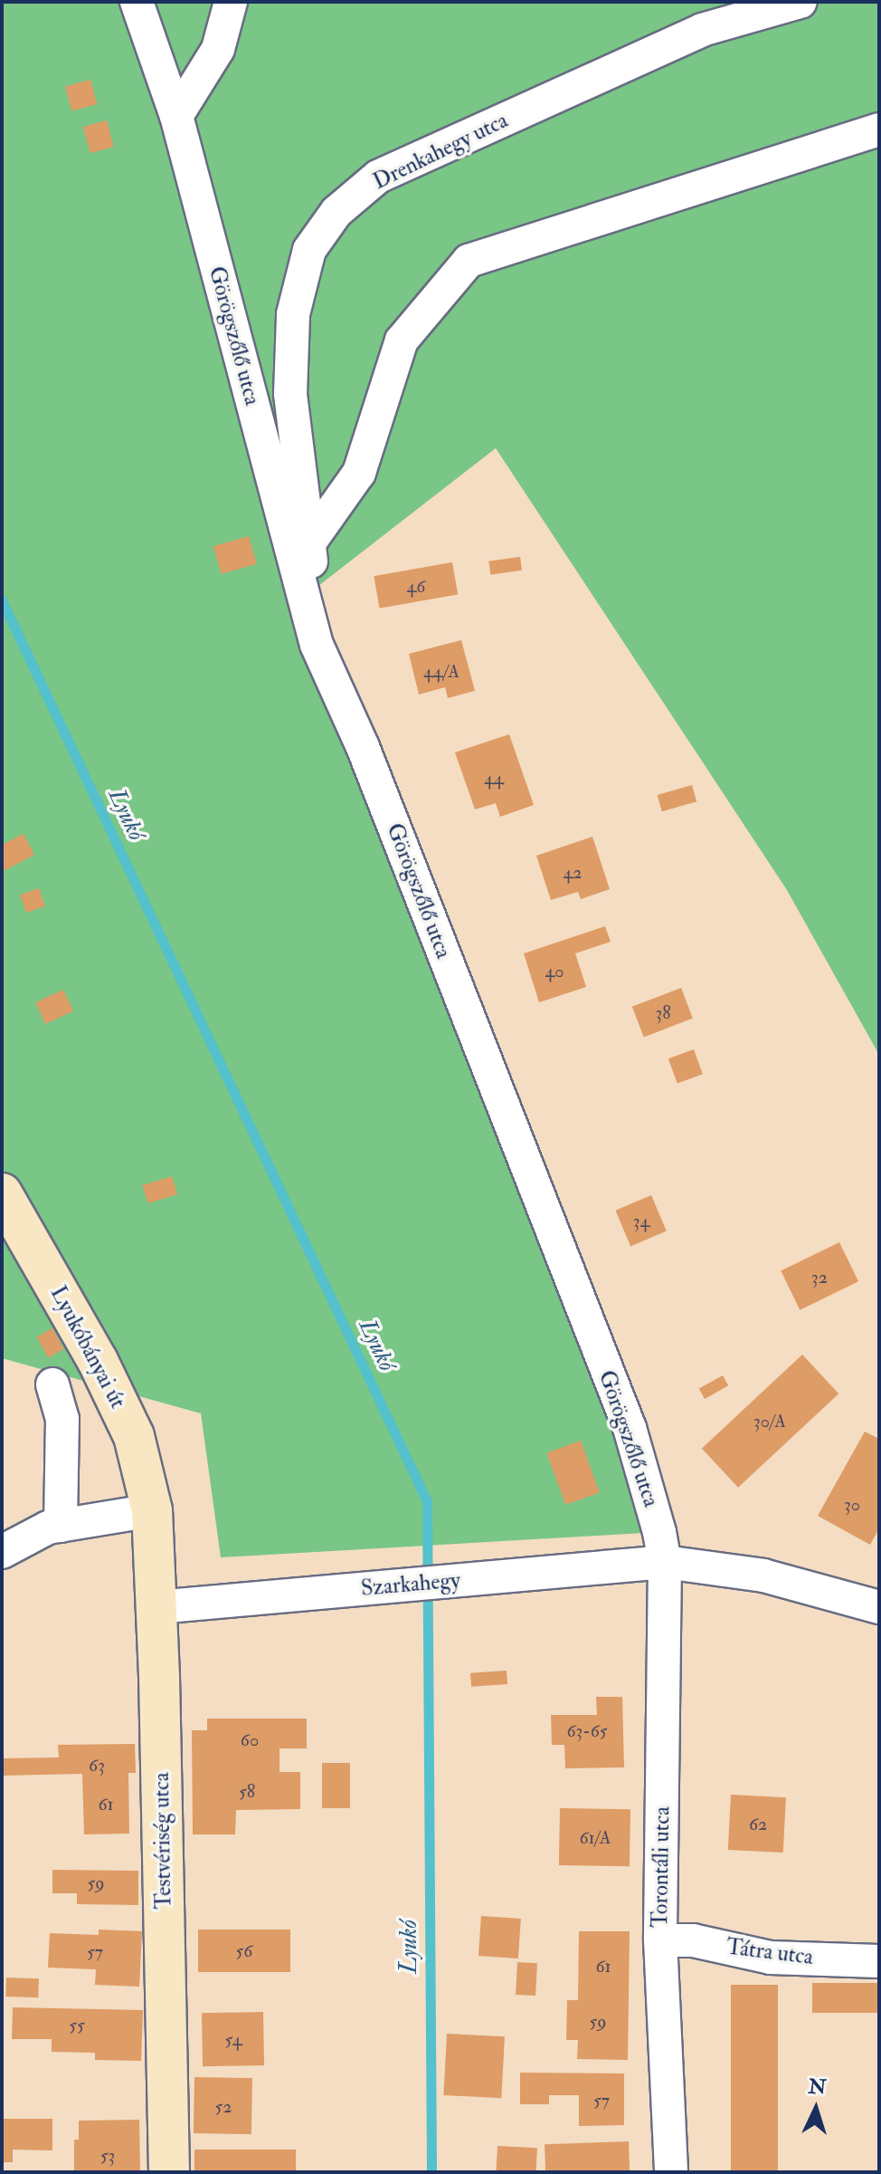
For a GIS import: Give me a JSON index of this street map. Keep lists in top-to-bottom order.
{
  "streets": {
    "main road": ["Lyukóbányai út", "Testvériség utca"],
    "street": [
      "Drenkahegy utca",
      "Görögszőlő utca",
      "Szarkahegy",
      "Torontáli utca",
      "Tátra utca"
    ]
  },
  "crossings": [
    ["Drenkahegy utca", "Görögszőlő utca"],
    ["Görögszőlő utca", "Szarkahegy"],
    ["Görögszőlő utca", "Torontáli utca"],
    ["Lyukóbányai út", "Testvériség utca"],
    ["Szarkahegy", "Testvériség utca"],
    ["Szarkahegy", "Torontáli utca"],
    ["Torontáli utca", "Tátra utca"]
  ],
  "water": ["Lyukó"],
  "house_numbers": [
    "46",
    "44/A",
    "44",
    "42",
    "40",
    "38",
    "34",
    "32",
    "30/A",
    "30",
    "63-65",
    "60",
    "63",
    "58",
    "61",
    "62",
    "61/A",
    "59",
    "56",
    "57",
    "61",
    "59",
    "55",
    "54",
    "57",
    "52",
    "53"
  ],
  "north": "top"
}
